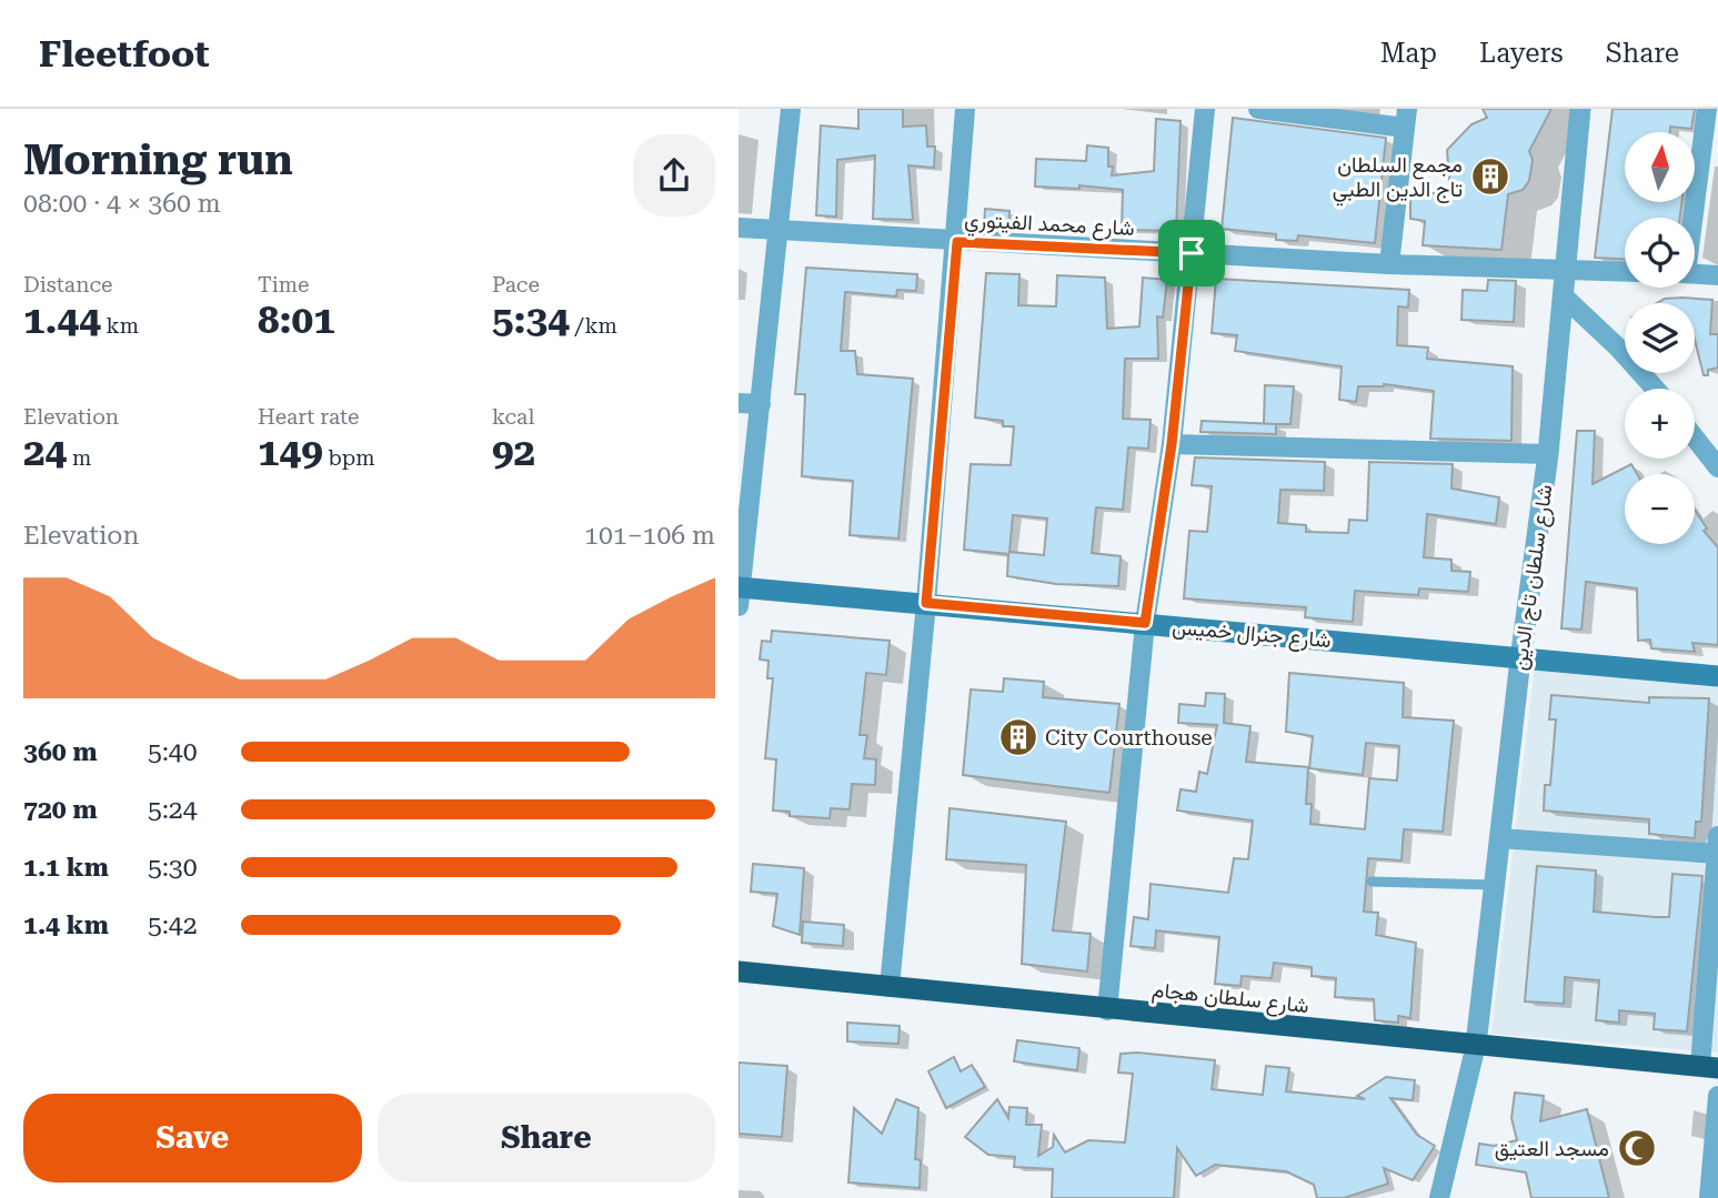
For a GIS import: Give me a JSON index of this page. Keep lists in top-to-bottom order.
{
  "streets": {
    "highway": ["شارع سلطان هجام"],
    "main road": ["شارع جنرال خميس"],
    "street": ["شارع محمد الفيتوري", "شارع سلطان تاج الدين"]
  },
  "crossings": [
    ["شارع محمد الفيتوري", "شارع سلطان تاج الدين"],
    ["شارع سلطان تاج الدين", "شارع جنرال خميس"],
    ["شارع سلطان تاج الدين", "شارع سلطان هجام"]
  ],
  "places": {
    "building": ["مجمع السلطان تاج الدين الطبي", "City Courthouse"],
    "mosque": ["مسجد العتيق"]
  },
  "north": "top",
  "page": {
    "header": "Fleetfoot",
    "nav": ["Map", "Layers", "Share"],
    "heading": ["Morning run", "08:00 · 4 × 360 m"],
    "map_buttons": ["+", "−"],
    "stats": [
      ["Distance", "1.44 km"],
      ["Time", "8:01"],
      ["Pace", "5:34 /km"],
      ["Elevation", "24 m"],
      ["Heart rate", "149 bpm"],
      ["kcal", "92"]
    ],
    "chart": ["Elevation", "101–106 m"],
    "list": [
      {
        "name": "360 m",
        "note": "5:40"
      },
      {
        "name": "720 m",
        "note": "5:24"
      },
      {
        "name": "1.1 km",
        "note": "5:30"
      },
      {
        "name": "1.4 km",
        "note": "5:42"
      }
    ],
    "buttons": ["Save", "Share"]
  }
}
